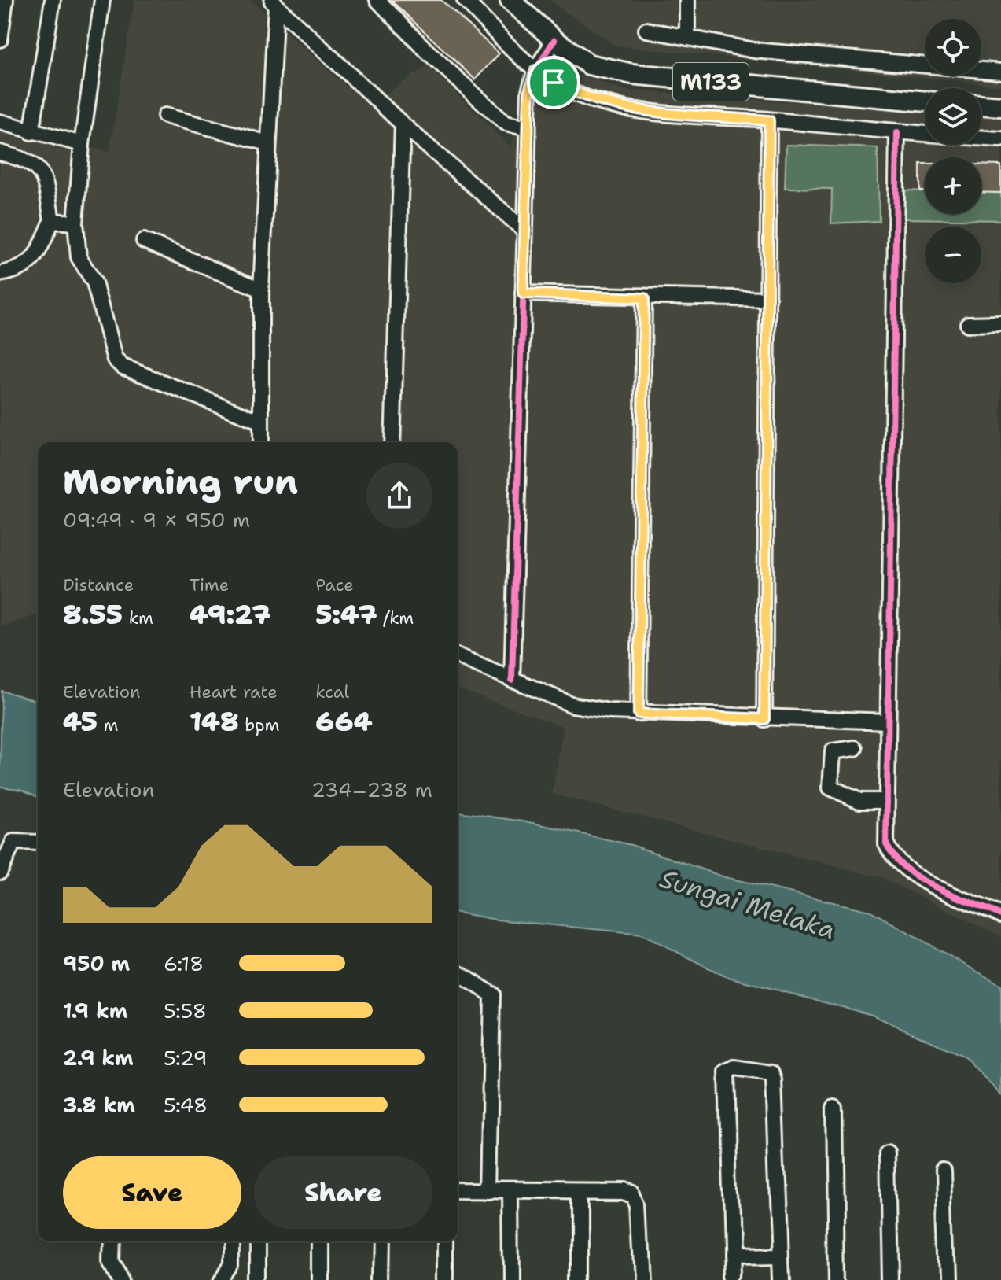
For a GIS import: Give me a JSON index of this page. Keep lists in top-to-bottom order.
{
  "streets": {
    "main road": ["M133"]
  },
  "water": ["Sungai Melaka"],
  "page": {
    "map_buttons": ["+", "−"],
    "heading": ["Morning run", "09:49 · 9 × 950 m"],
    "stats": [
      ["Distance", "8.55 km"],
      ["Time", "49:27"],
      ["Pace", "5:47 /km"],
      ["Elevation", "45 m"],
      ["Heart rate", "148 bpm"],
      ["kcal", "664"]
    ],
    "chart": ["Elevation", "234–238 m"],
    "list": [
      {
        "name": "950 m",
        "note": "6:18"
      },
      {
        "name": "1.9 km",
        "note": "5:58"
      },
      {
        "name": "2.9 km",
        "note": "5:29"
      },
      {
        "name": "3.8 km",
        "note": "5:48"
      }
    ],
    "buttons": ["Save", "Share"]
  }
}
